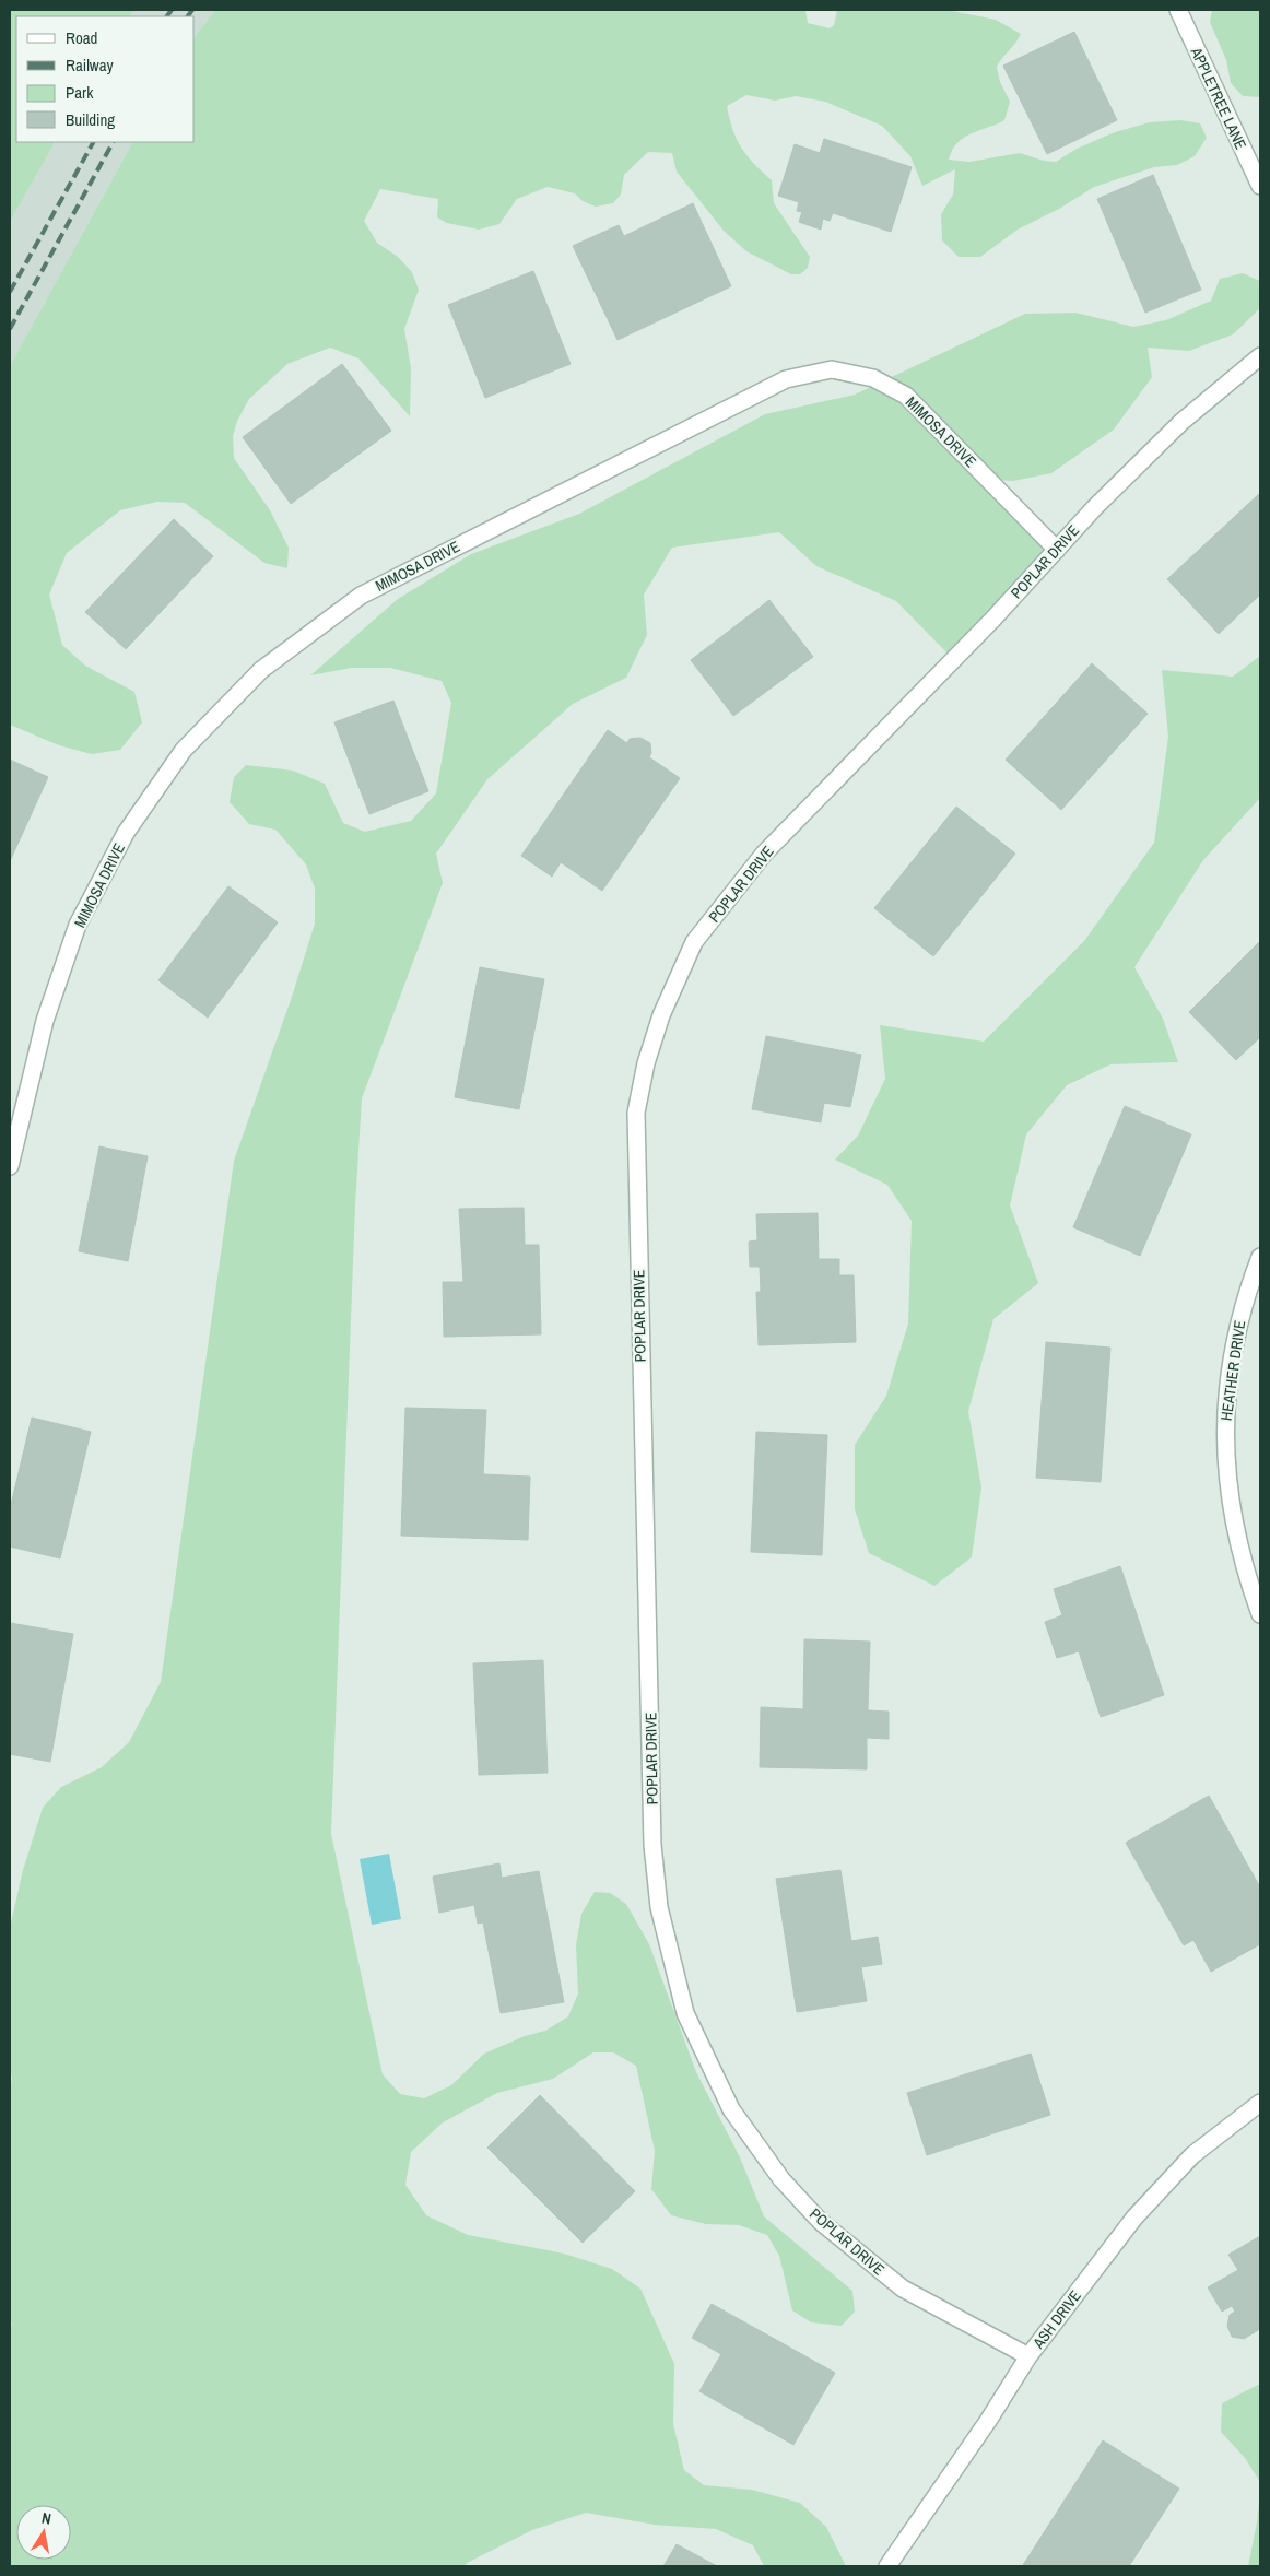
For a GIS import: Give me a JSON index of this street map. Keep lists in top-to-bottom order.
{
  "streets": {
    "street": [
      "APPLETREE LANE",
      "MIMOSA DRIVE",
      "POPLAR DRIVE",
      "HEATHER DRIVE",
      "ASH DRIVE"
    ]
  },
  "crossings": [
    ["MIMOSA DRIVE", "POPLAR DRIVE"],
    ["POPLAR DRIVE", "ASH DRIVE"]
  ],
  "legend": [
    "Road",
    "Railway",
    "Park",
    "Building"
  ],
  "north": "top"
}
